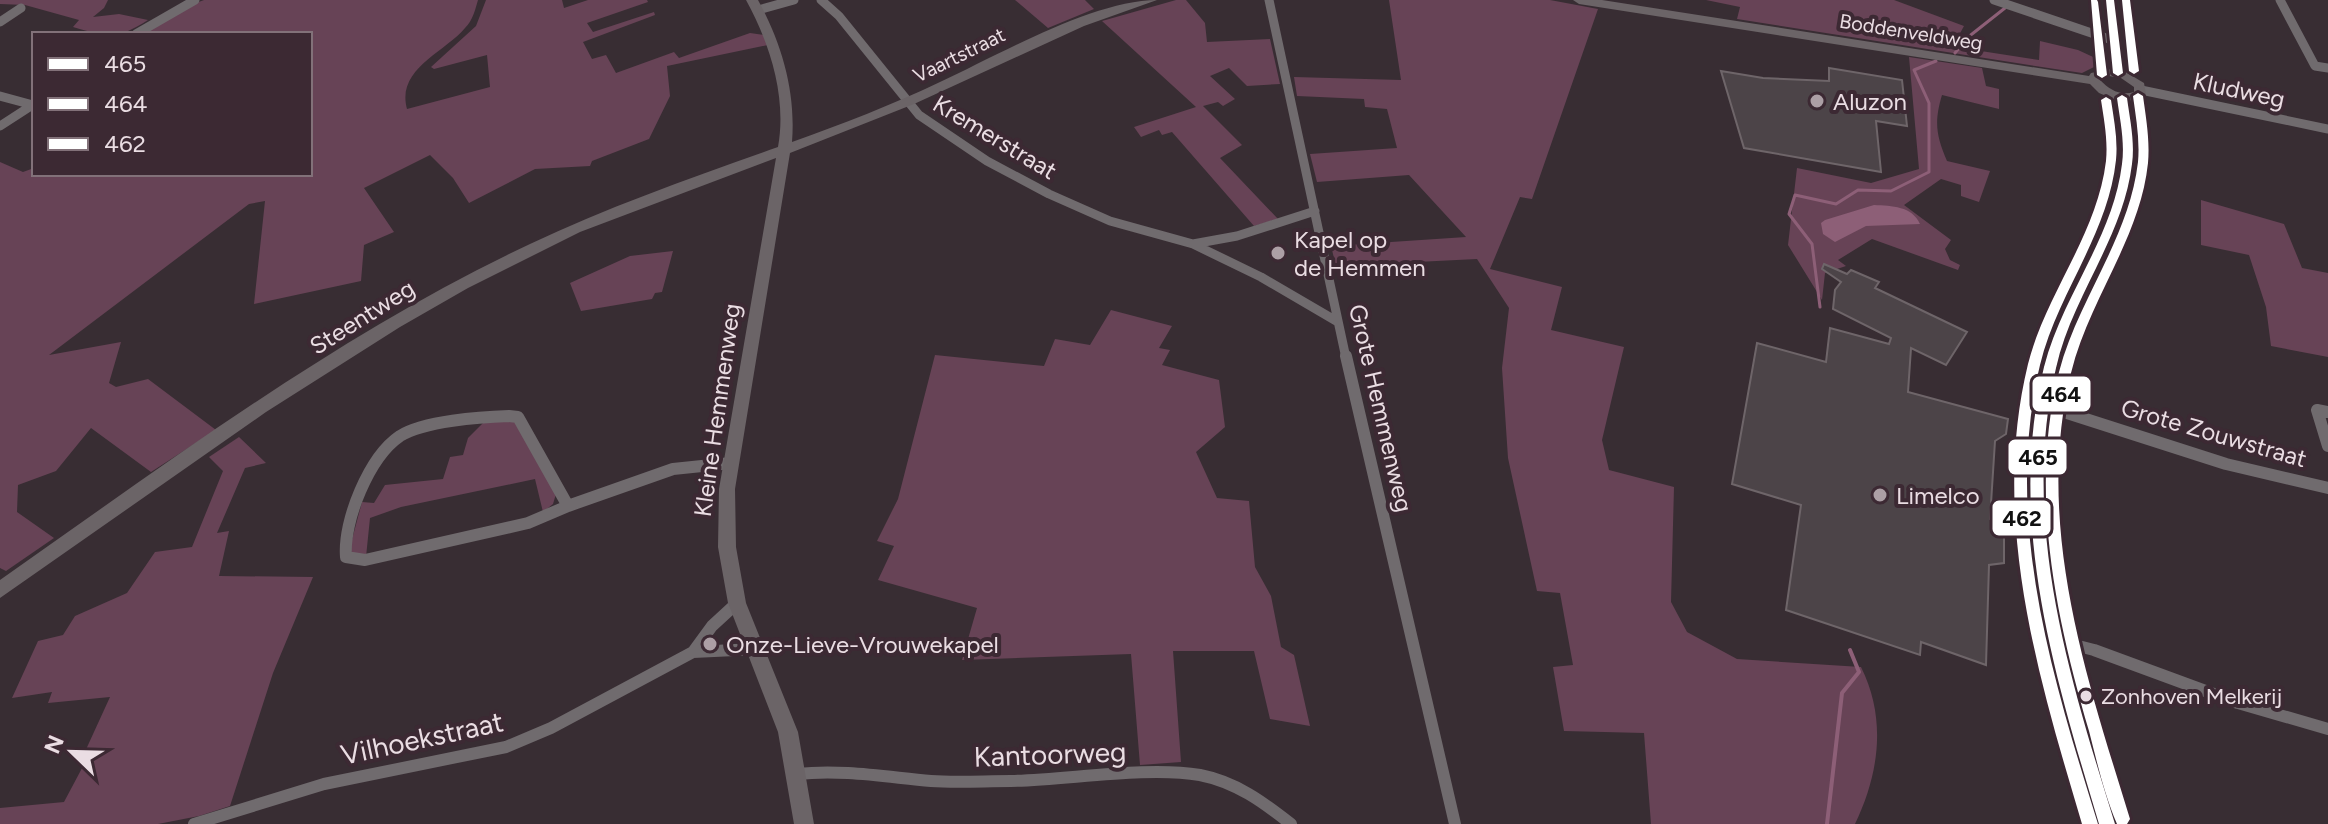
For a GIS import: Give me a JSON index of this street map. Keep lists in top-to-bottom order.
{
  "streets": {
    "street": [
      "Boddenveldweg",
      "Vaartstraat",
      "Kludweg",
      "Kremerstraat",
      "Steentweg",
      "Grote Hemmenweg",
      "Kleine Hemmenweg",
      "Grote Zouwstraat",
      "Vilhoekstraat",
      "Kantoorweg"
    ]
  },
  "crossings": [
    ["Vaartstraat", "Kremerstraat"],
    ["Vaartstraat", "Steentweg"],
    ["Vaartstraat", "Kleine Hemmenweg"],
    ["Kremerstraat", "Grote Hemmenweg"],
    ["Steentweg", "Kleine Hemmenweg"],
    ["Kleine Hemmenweg", "Vilhoekstraat"],
    ["Kleine Hemmenweg", "Kantoorweg"]
  ],
  "places": [
    "Aluzon",
    "Kapel op de Hemmen",
    "Limelco",
    "Onze-Lieve-Vrouwekapel",
    "Zonhoven Melkerij"
  ],
  "lines": ["transit line 465", "transit line 462", "transit line 464"],
  "legend": ["465", "464", "462"],
  "north": "top left"
}
